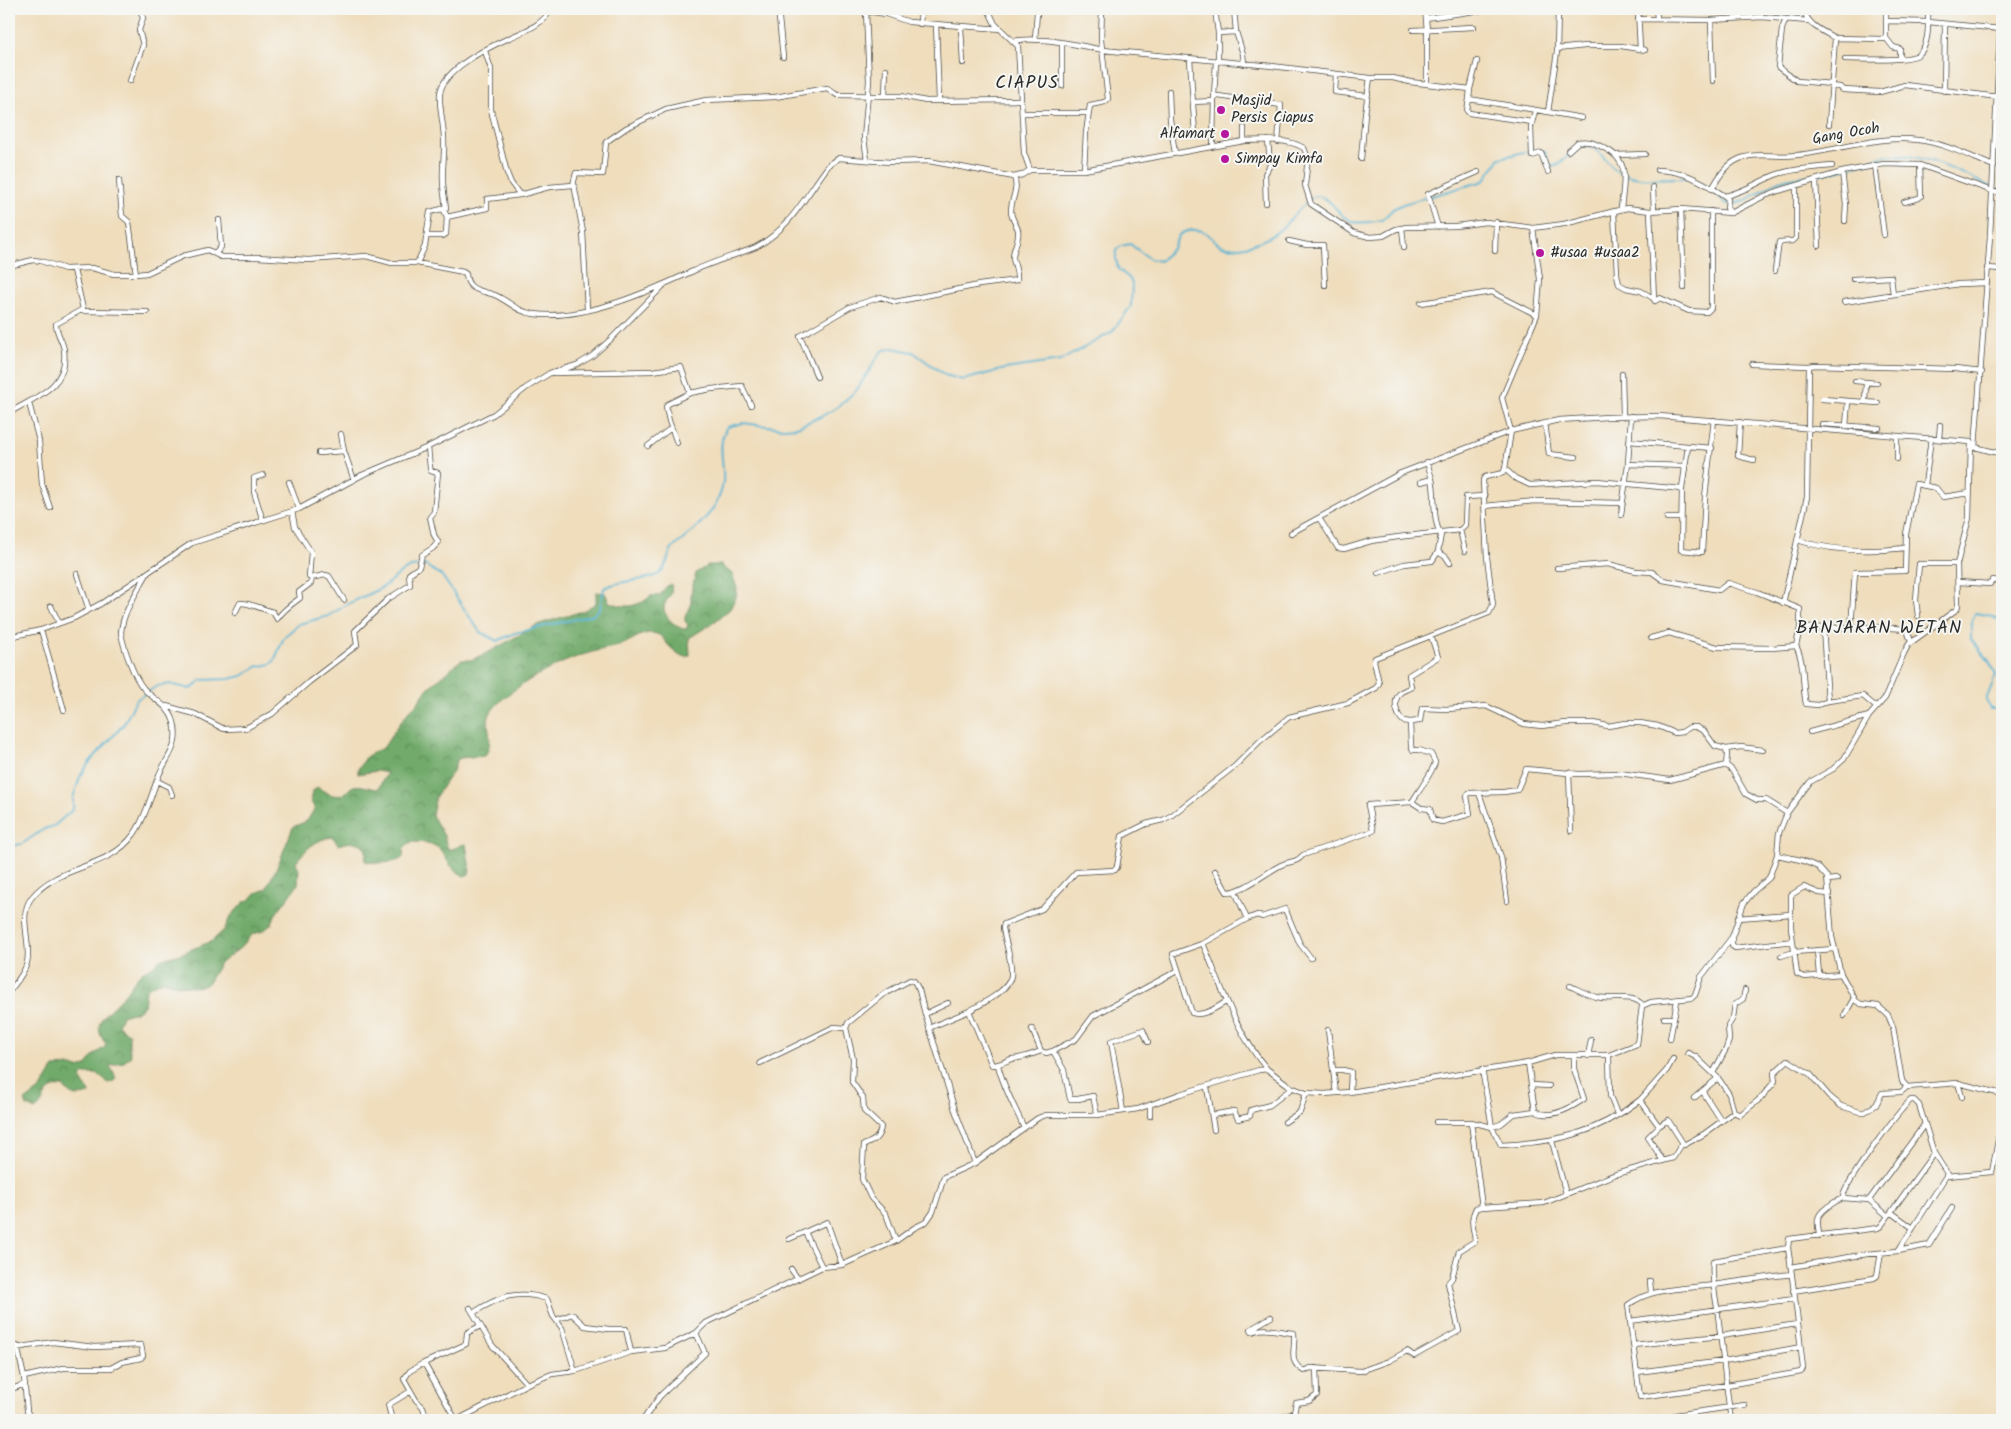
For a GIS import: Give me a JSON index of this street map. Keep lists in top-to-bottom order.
{
  "streets": {
    "street": ["Gang Ocoh"]
  },
  "districts": ["CIAPUS", "BANJARAN WETAN"],
  "places": [
    "Masjid Persis Ciapus",
    "Alfamart",
    "Simpay Kimfa",
    "#usaa #usaa2"
  ]
}
